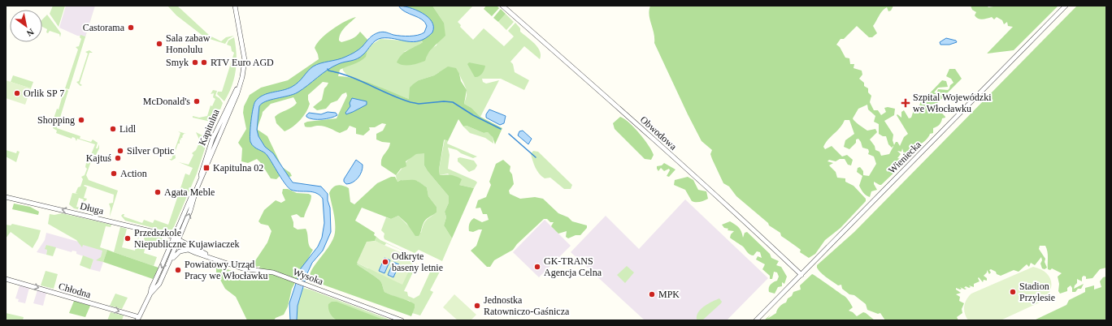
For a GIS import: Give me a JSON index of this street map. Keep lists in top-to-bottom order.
{
  "streets": {
    "street": [
      "Kapitulna",
      "Obwodowa",
      "Wieniecka",
      "Długa",
      "Wysoka",
      "Chłodna"
    ]
  },
  "crossings": [
    ["Kapitulna", "Długa"],
    ["Kapitulna", "Wysoka"],
    ["Kapitulna", "Chłodna"],
    ["Obwodowa", "Wieniecka"]
  ],
  "one_way": ["Długa", "Chłodna"],
  "places": {
    "other": [
      "Castorama",
      "Sala zabaw Honolulu",
      "Smyk",
      "RTV Euro AGD",
      "Orlik SP 7",
      "McDonald's",
      "Shopping",
      "Lidl",
      "Silver Optic",
      "Kajtuś",
      "Action",
      "Agata Meble",
      "Przedszkole Niepubliczne Kujawiaczek",
      "Odkryte baseny letnie",
      "GK-TRANS Agencja Celna",
      "Powiatowy Urząd Pracy we Włocławku",
      "Stadion Przylesie",
      "MPK",
      "Jednostka Ratowniczo-Gaśnicza"
    ],
    "health": ["Szpital Wojewódzki we Włocławku"],
    "transit": ["Kapitulna 02"]
  },
  "north": "bottom right"
}
